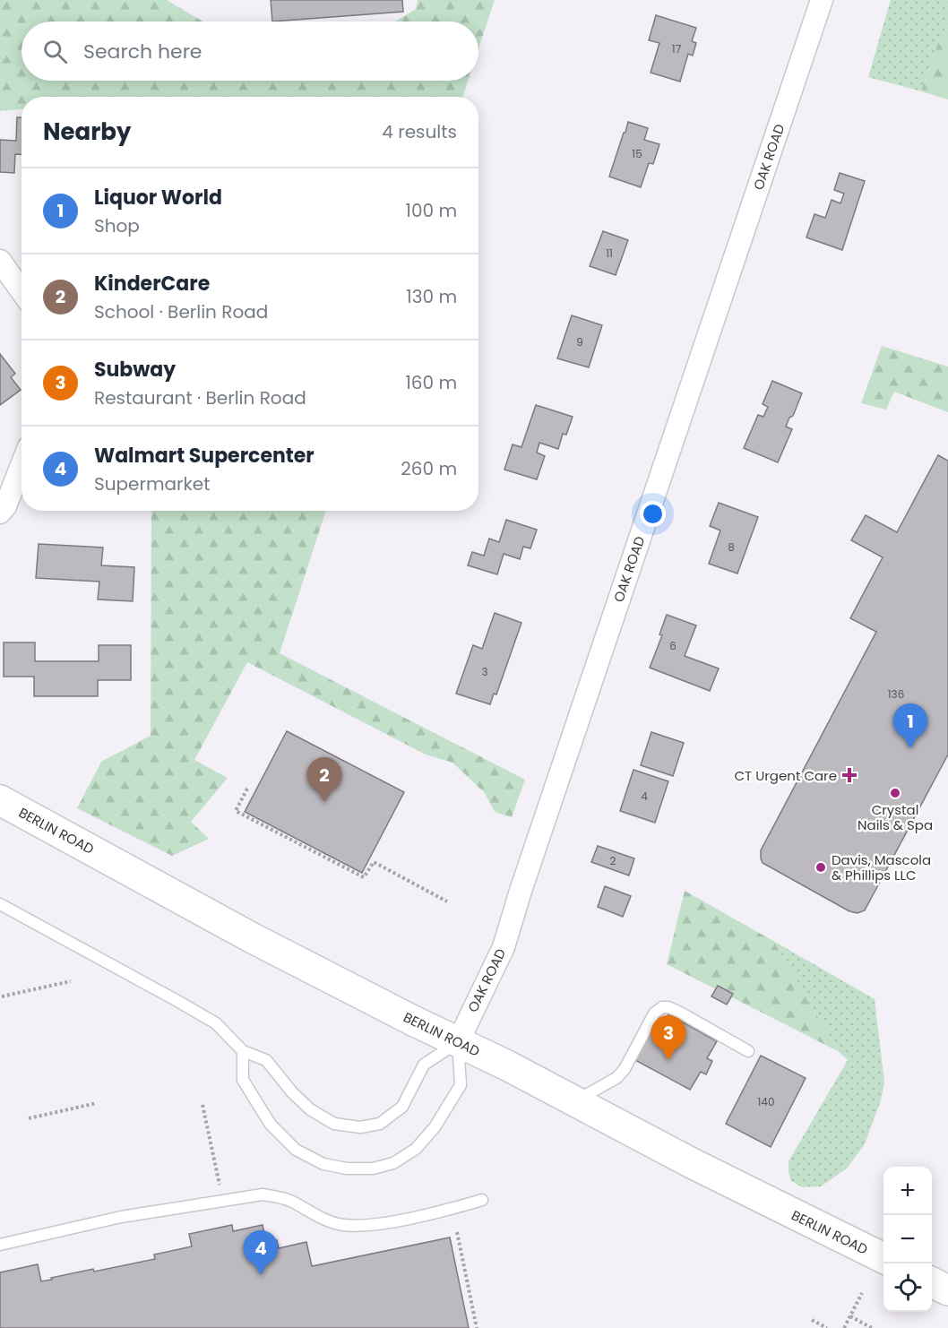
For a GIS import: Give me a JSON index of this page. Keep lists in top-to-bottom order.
{
  "streets": {
    "main road": ["BERLIN ROAD"],
    "street": ["OAK ROAD"]
  },
  "crossings": [
    ["OAK ROAD", "BERLIN ROAD"]
  ],
  "places": {
    "health": ["CT Urgent Care"],
    "other": ["Crystal Nails & Spa", "Davis, Mascola & Phillips LLC"]
  },
  "house_numbers": [
    "17",
    "15",
    "11",
    "9",
    "8",
    "6",
    "3",
    "136",
    "4",
    "2",
    "140"
  ],
  "page": {
    "search": "Search here",
    "heading": ["Nearby", "4 results"],
    "list": [
      {
        "mark": "1",
        "name": "Liquor World",
        "note": "Shop",
        "value": "100 m"
      },
      {
        "mark": "2",
        "name": "KinderCare",
        "note": "School · Berlin Road",
        "value": "130 m"
      },
      {
        "mark": "3",
        "name": "Subway",
        "note": "Restaurant · Berlin Road",
        "value": "160 m"
      },
      {
        "mark": "4",
        "name": "Walmart Supercenter",
        "note": "Supermarket",
        "value": "260 m"
      }
    ],
    "pins": [
      "1",
      "2",
      "3",
      "4"
    ],
    "map_buttons": ["+", "−"]
  }
}
